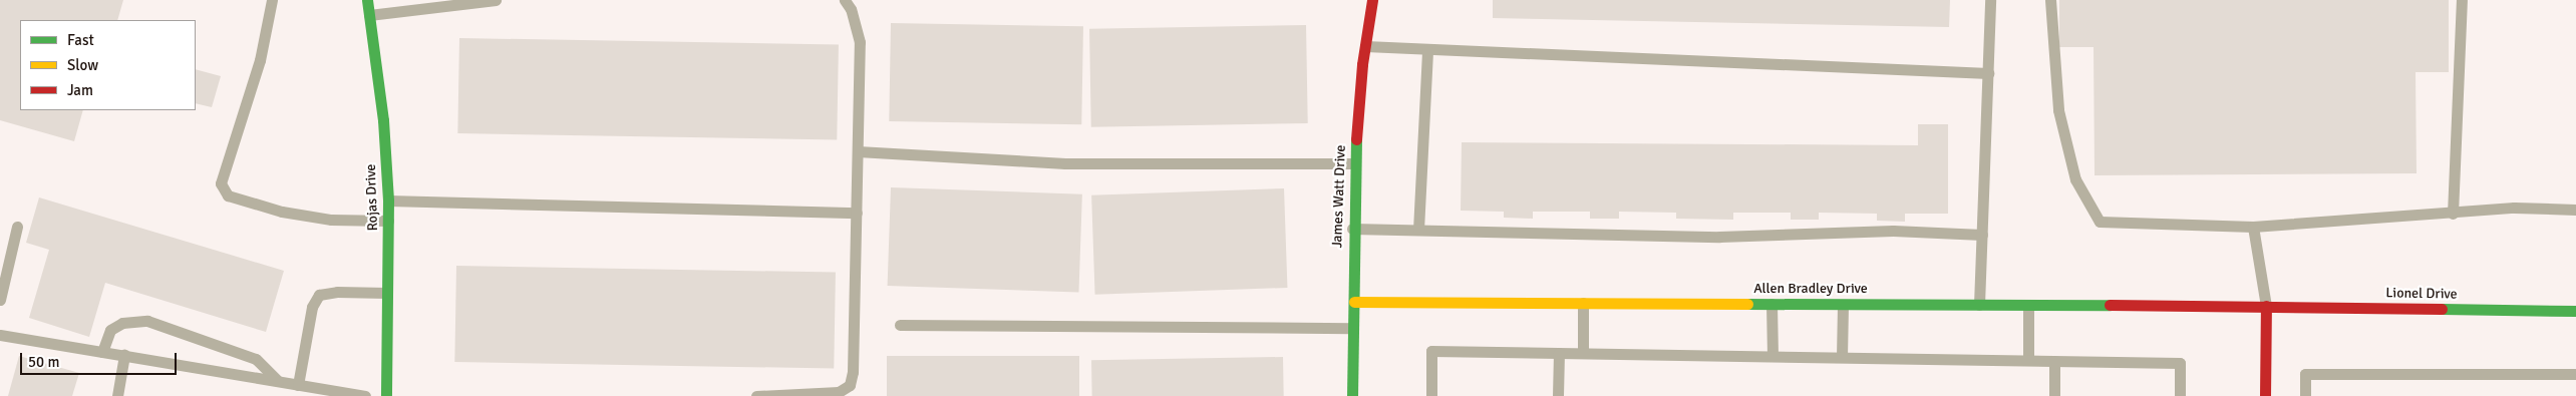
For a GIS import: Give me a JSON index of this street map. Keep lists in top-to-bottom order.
{
  "streets": {
    "street": [
      "James Watt Drive",
      "Rojas Drive",
      "Allen Bradley Drive",
      "Lionel Drive"
    ]
  },
  "crossings": [
    ["James Watt Drive", "Allen Bradley Drive"],
    ["Allen Bradley Drive", "Lionel Drive"]
  ],
  "legend": ["Fast", "Slow", "Jam"],
  "scale_bar": "50 m"
}
